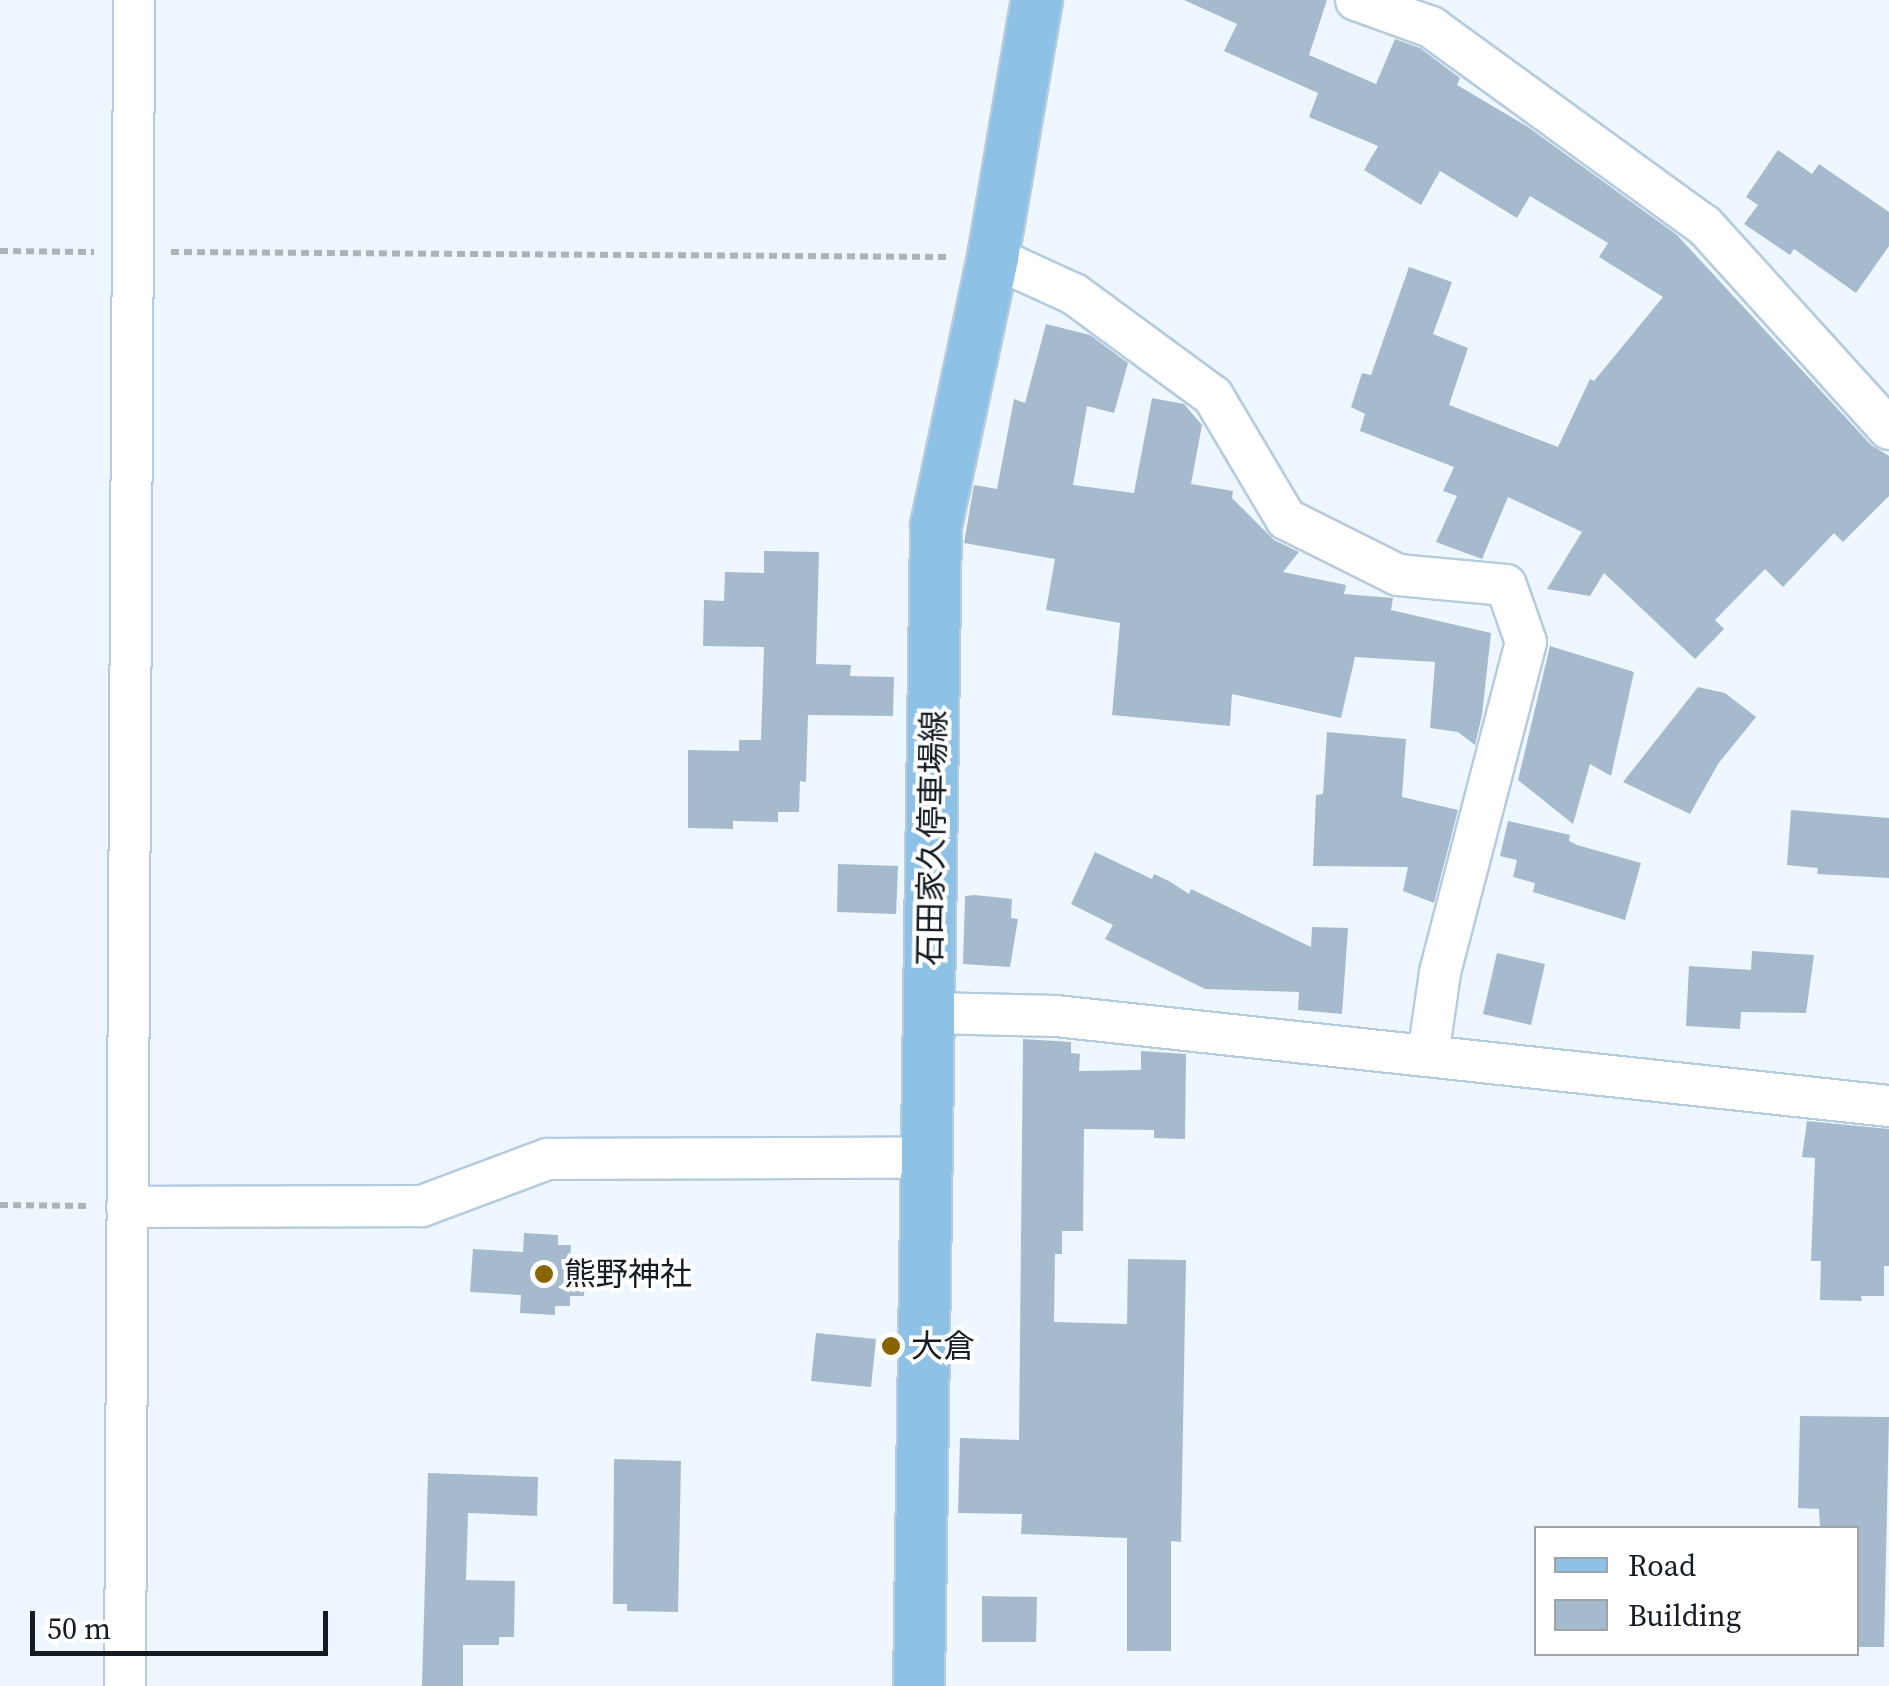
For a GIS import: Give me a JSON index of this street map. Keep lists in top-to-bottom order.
{
  "streets": {
    "main road": ["石田家久停車場線"]
  },
  "places": ["熊野神社", "大倉"],
  "legend": ["Road", "Building"],
  "scale_bar": "50 m"
}
